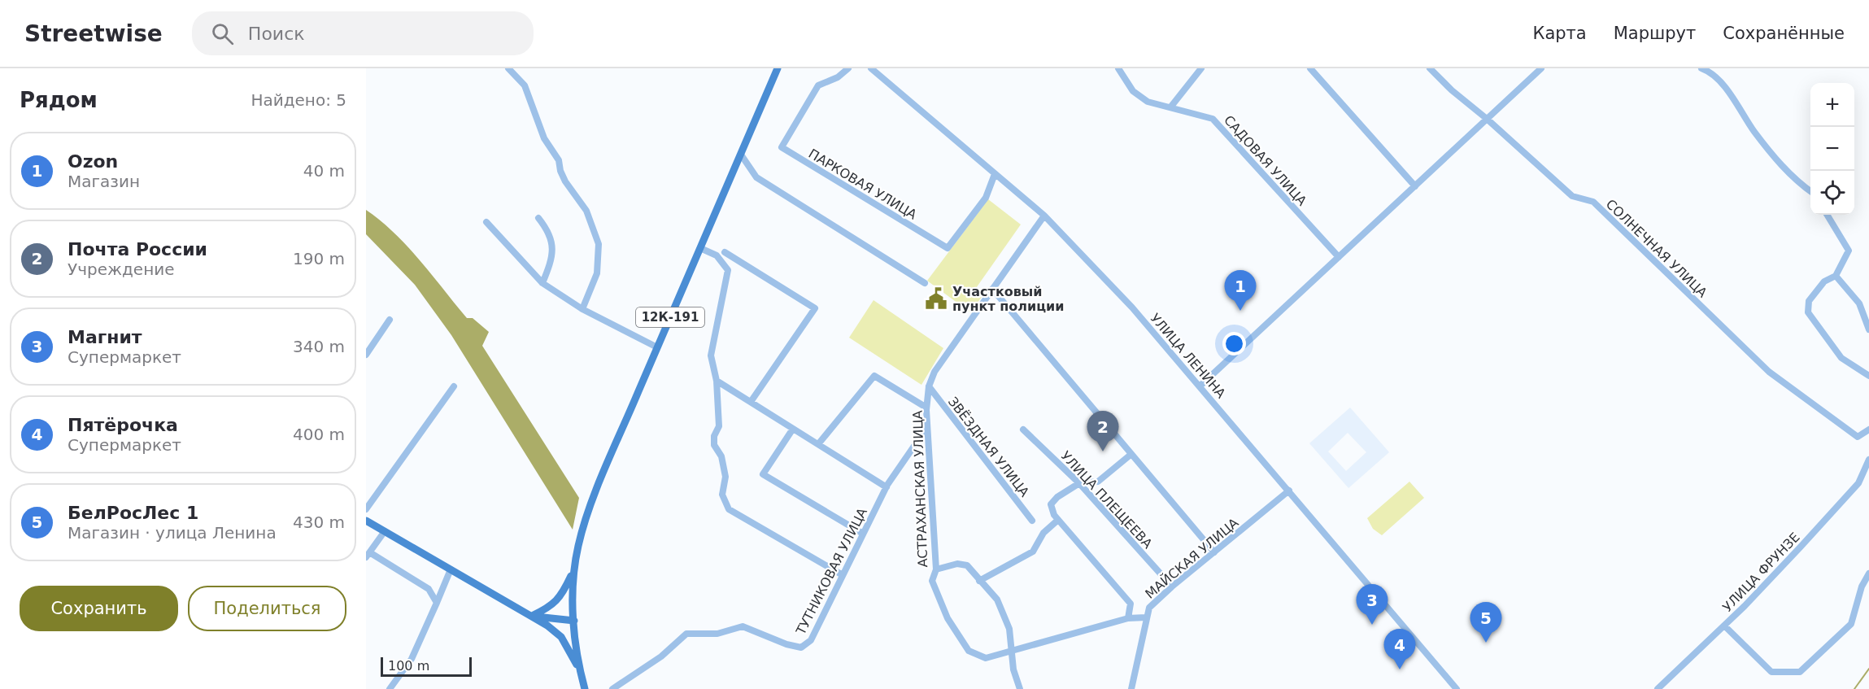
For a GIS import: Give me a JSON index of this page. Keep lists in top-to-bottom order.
{
  "streets": {
    "main road": ["12К-191"],
    "street": [
      "САДОВАЯ УЛИЦА",
      "ПАРКОВАЯ УЛИЦА",
      "СОЛНЕЧНАЯ УЛИЦА",
      "УЛИЦА ЛЕНИНА",
      "ЗВЁЗДНАЯ УЛИЦА",
      "АСТРАХАНСКАЯ УЛИЦА",
      "УЛИЦА ПЛЕЩЕЕВА",
      "МАЙСКАЯ УЛИЦА",
      "ТУТНИКОВАЯ УЛИЦА",
      "УЛИЦА ФРУНЗЕ"
    ]
  },
  "crossings": [
    ["ПАРКОВАЯ УЛИЦА", "УЛИЦА ЛЕНИНА"],
    ["УЛИЦА ЛЕНИНА", "АСТРАХАНСКАЯ УЛИЦА"],
    ["УЛИЦА ЛЕНИНА", "МАЙСКАЯ УЛИЦА"],
    ["ЗВЁЗДНАЯ УЛИЦА", "АСТРАХАНСКАЯ УЛИЦА"],
    ["АСТРАХАНСКАЯ УЛИЦА", "МАЙСКАЯ УЛИЦА"],
    ["АСТРАХАНСКАЯ УЛИЦА", "ТУТНИКОВАЯ УЛИЦА"],
    ["УЛИЦА ПЛЕЩЕЕВА", "МАЙСКАЯ УЛИЦА"]
  ],
  "places": {
    "public building": ["Участковый пункт полиции"]
  },
  "scale_bar": "100 m",
  "page": {
    "header": "Streetwise",
    "search": "Поиск",
    "nav": ["Карта", "Маршрут", "Сохранённые"],
    "heading": ["Рядом", "Найдено: 5"],
    "map_buttons": ["+", "−"],
    "list": [
      {
        "mark": "1",
        "name": "Ozon",
        "note": "Магазин",
        "value": "40 m"
      },
      {
        "mark": "2",
        "name": "Почта России",
        "note": "Учреждение",
        "value": "190 m"
      },
      {
        "mark": "3",
        "name": "Магнит",
        "note": "Супермаркет",
        "value": "340 m"
      },
      {
        "mark": "4",
        "name": "Пятёрочка",
        "note": "Супермаркет",
        "value": "400 m"
      },
      {
        "mark": "5",
        "name": "БелРосЛес 1",
        "note": "Магазин · улица Ленина",
        "value": "430 m"
      }
    ],
    "pins": [
      "1",
      "2",
      "3",
      "5",
      "4"
    ],
    "buttons": ["Сохранить", "Поделиться"],
    "scale": "100 m"
  }
}
